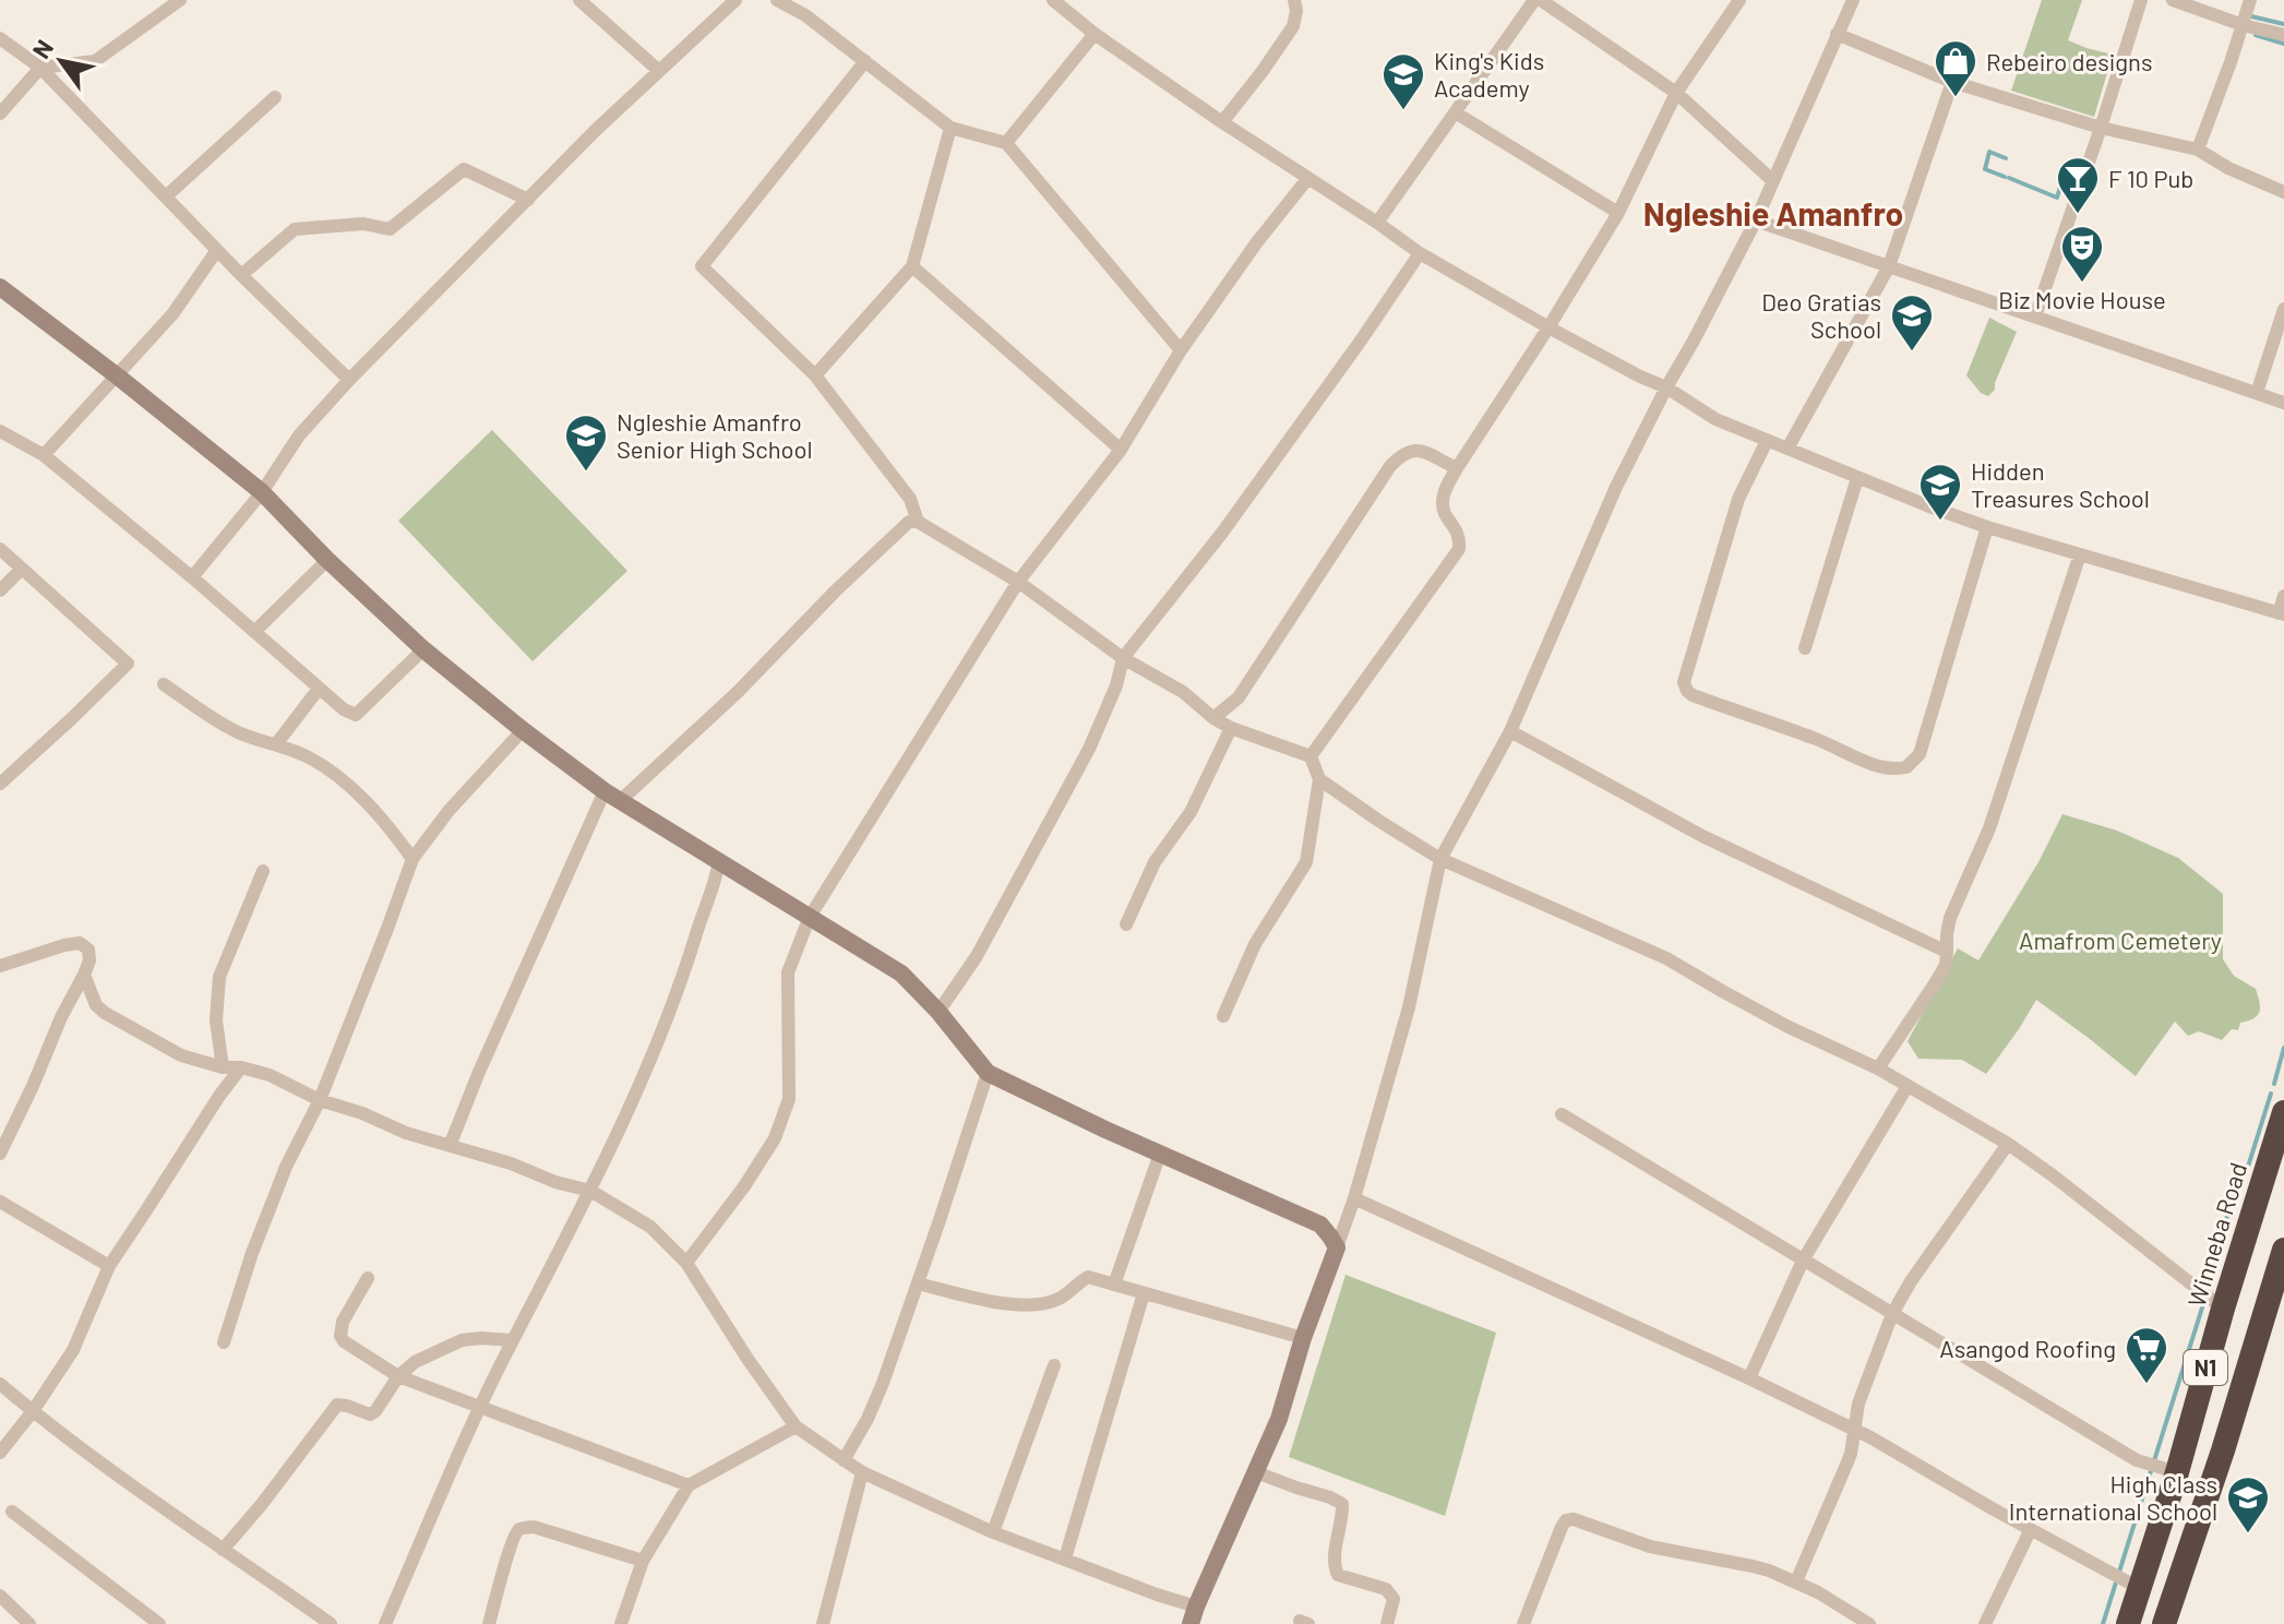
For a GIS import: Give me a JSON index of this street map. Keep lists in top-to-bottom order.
{
  "streets": {
    "highway": ["Winneba Road", "N1"]
  },
  "districts": ["Ngleshie Amanfro"],
  "parks": ["Amafrom Cemetery"],
  "places": {
    "shop": ["Rebeiro designs"],
    "school or university": [
      "King's Kids Academy",
      "Deo Gratias School",
      "Ngleshie Amanfro Senior High School",
      "Hidden Treasures School",
      "High Class International School"
    ],
    "bar": ["F 10 Pub"],
    "theatre": ["Biz Movie House"],
    "supermarket": ["Asangod Roofing"]
  },
  "north": "top left"
}
